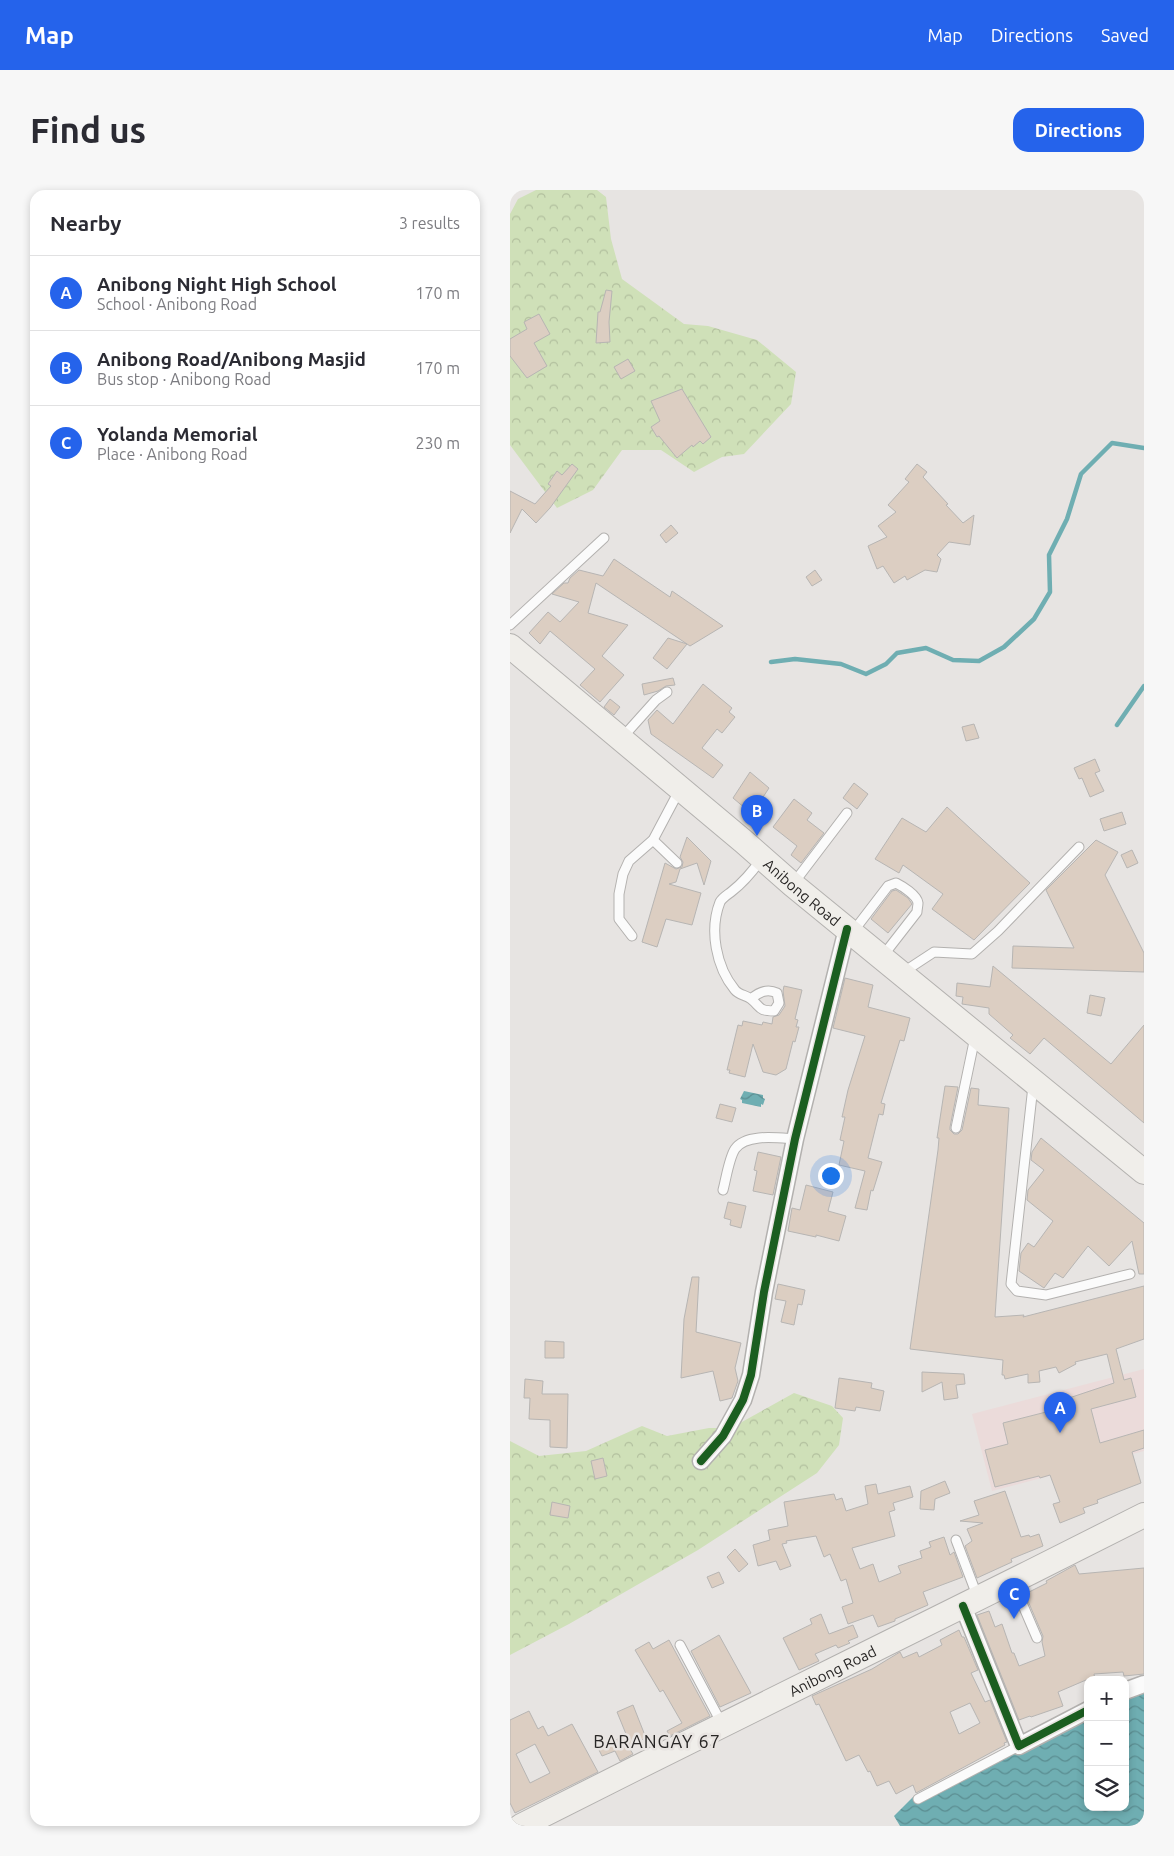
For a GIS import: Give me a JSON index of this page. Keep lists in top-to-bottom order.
{
  "streets": {
    "main road": ["Anibong Road"]
  },
  "districts": ["BARANGAY 67"],
  "page": {
    "header": "Map",
    "nav": ["Map", "Directions", "Saved"],
    "buttons": "Directions",
    "title": "Find us",
    "heading": ["Nearby", "3 results"],
    "list": [
      {
        "mark": "A",
        "name": "Anibong Night High School",
        "note": "School · Anibong Road",
        "value": "170 m"
      },
      {
        "mark": "B",
        "name": "Anibong Road/Anibong Masjid",
        "note": "Bus stop · Anibong Road",
        "value": "170 m"
      },
      {
        "mark": "C",
        "name": "Yolanda Memorial",
        "note": "Place · Anibong Road",
        "value": "230 m"
      }
    ],
    "pins": ["B", "A", "C"],
    "map_buttons": ["+", "−"]
  }
}
